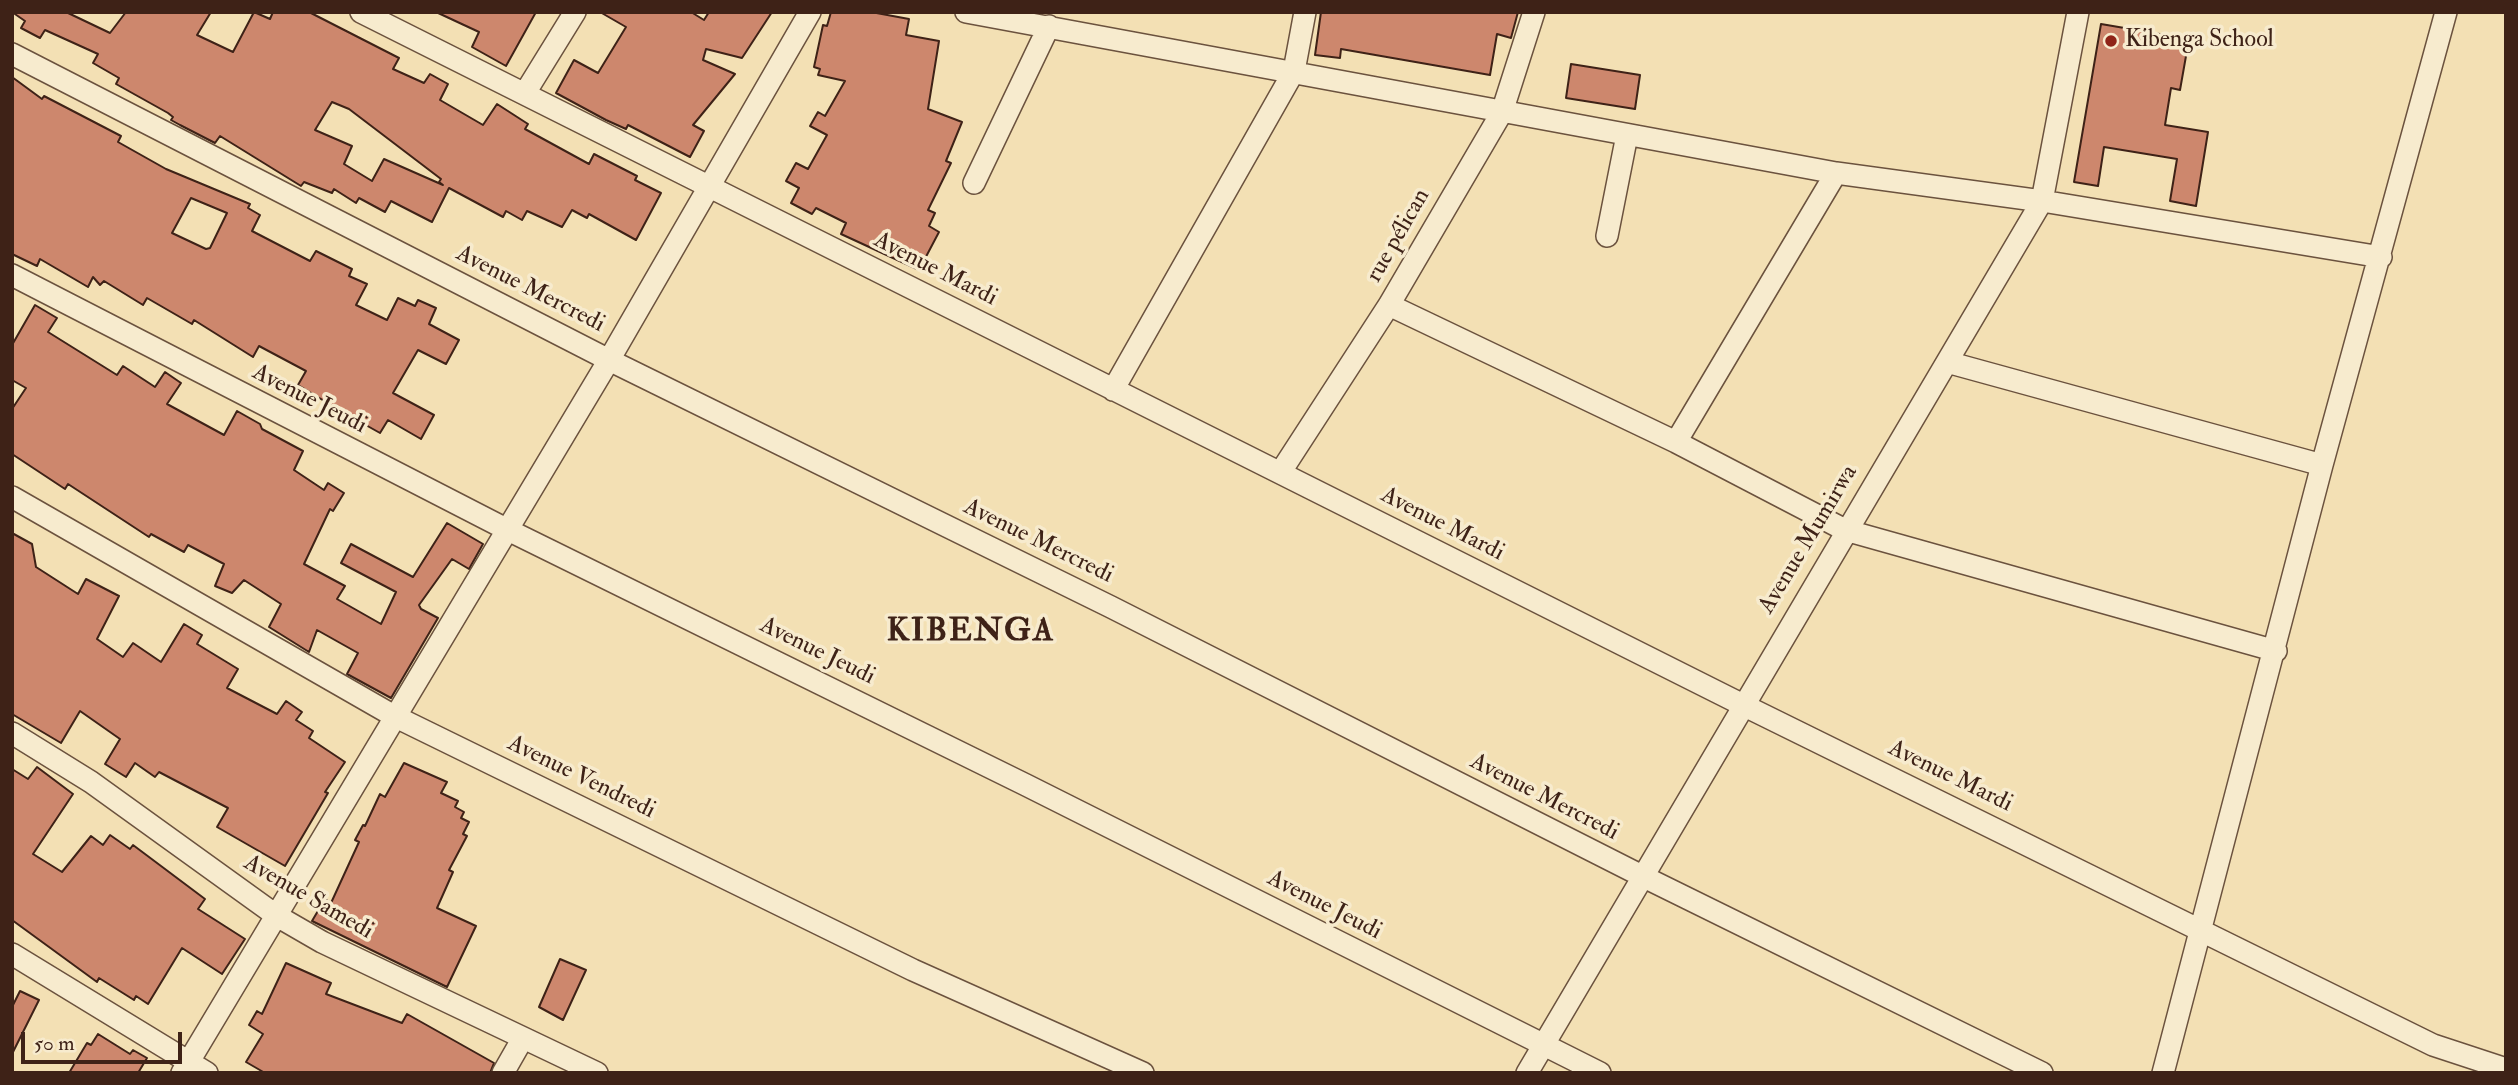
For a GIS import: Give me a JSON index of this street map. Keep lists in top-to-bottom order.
{
  "streets": {
    "street": [
      "rue pélican",
      "Avenue Mardi",
      "Avenue Mercredi",
      "Avenue Jeudi",
      "Avenue Mumirwa",
      "Avenue Vendredi",
      "Avenue Samedi"
    ]
  },
  "crossings": [
    ["rue pélican", "Avenue Mardi"],
    ["Avenue Mardi", "Avenue Mumirwa"],
    ["Avenue Mercredi", "Avenue Mumirwa"],
    ["Avenue Jeudi", "Avenue Mumirwa"]
  ],
  "districts": ["KIBENGA"],
  "places": ["Kibenga School"],
  "scale_bar": "50 m"
}
